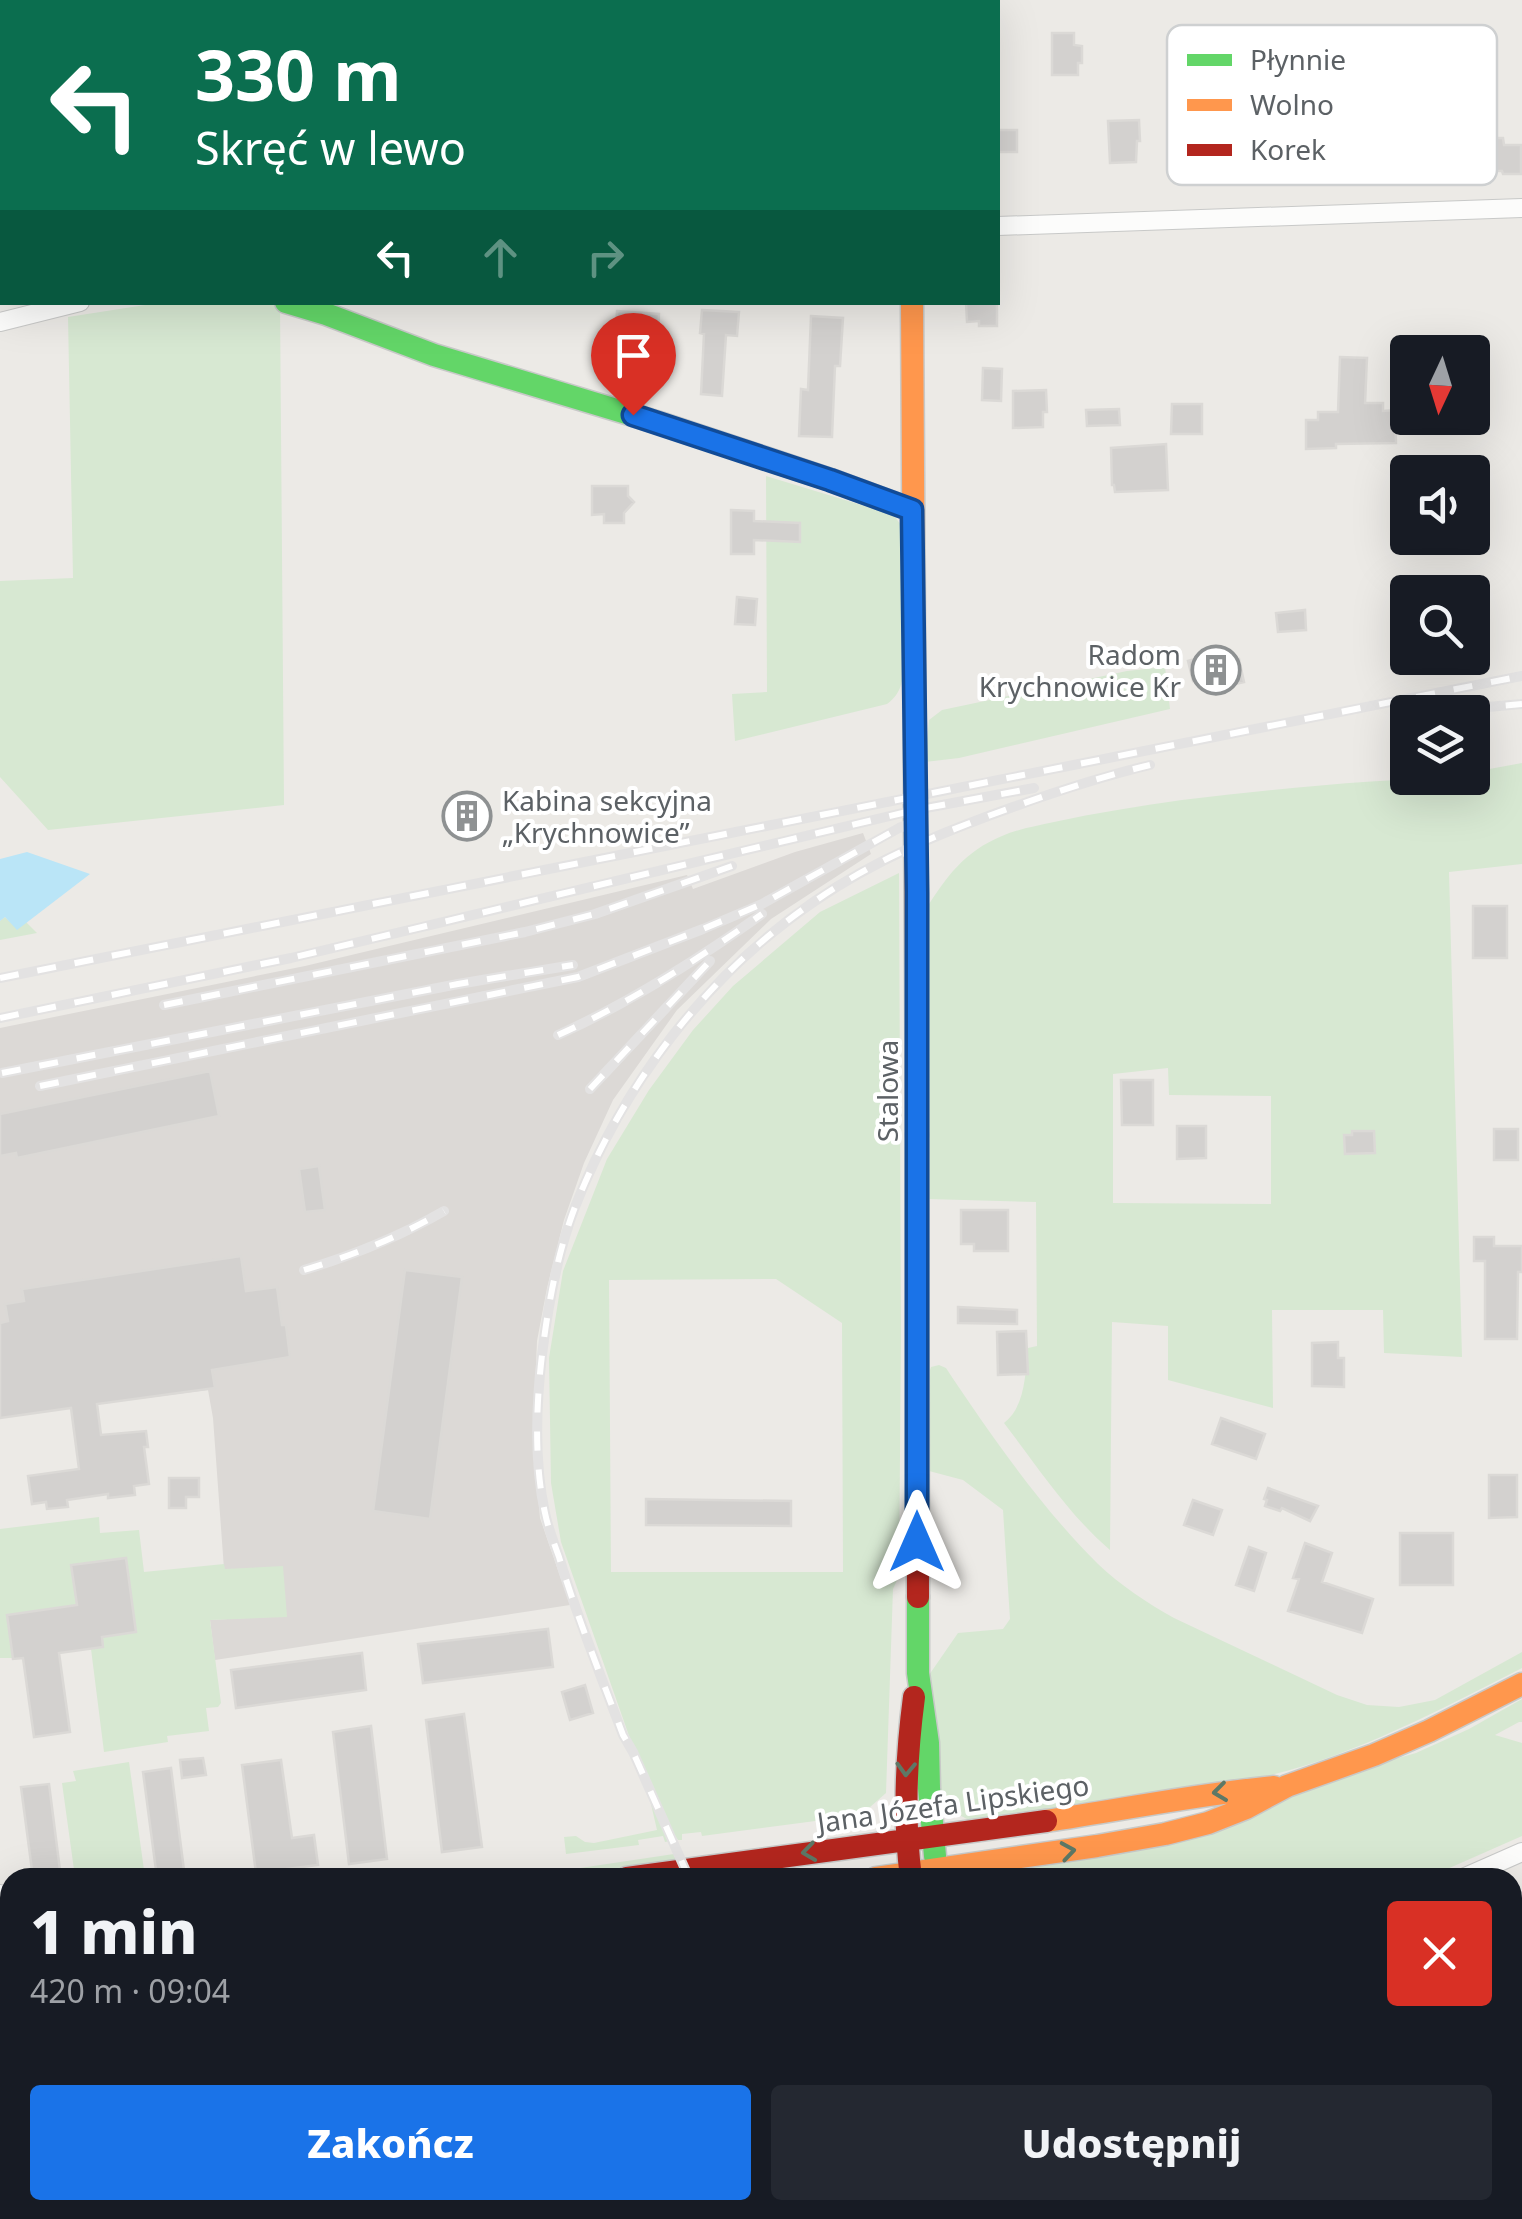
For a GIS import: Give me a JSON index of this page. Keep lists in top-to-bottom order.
{
  "streets": {
    "street": ["Stalowa", "Jana Józefa Lipskiego"]
  },
  "crossings": [
    ["Stalowa", "Jana Józefa Lipskiego"]
  ],
  "places": {
    "building": ["Radom Krychnowice Kr", "Kabina sekcyjna „Krychnowice”"]
  },
  "legend": ["Płynnie", "Wolno", "Korek"],
  "north": "bottom",
  "page": {
    "turn": ["330 m", "Skręć w lewo"],
    "heading": ["1 min", "420 m · 09:04"],
    "buttons": ["Zakończ", "Udostępnij"]
  }
}
